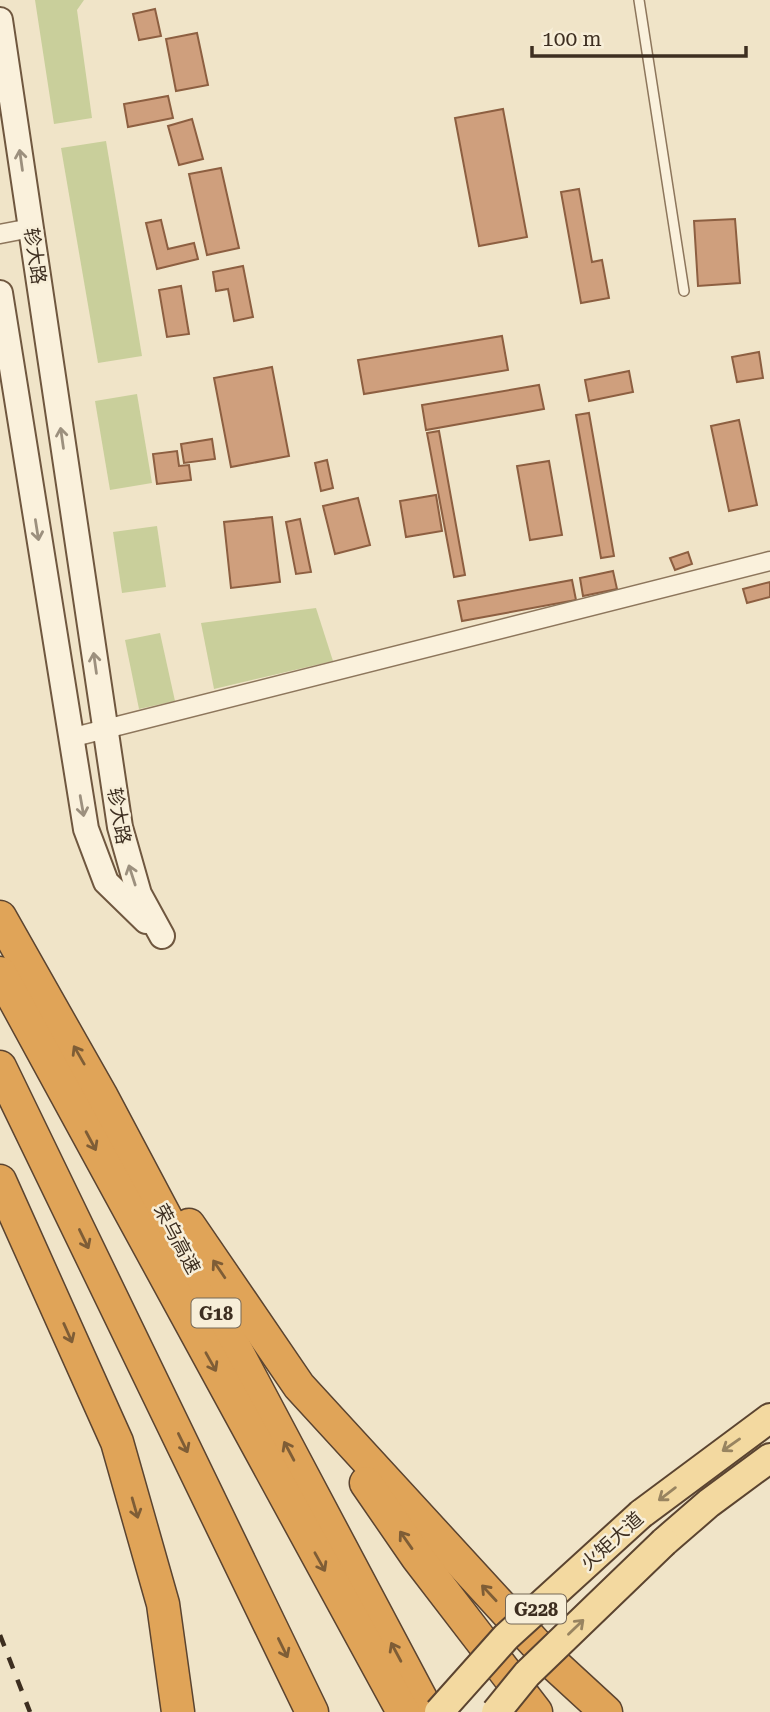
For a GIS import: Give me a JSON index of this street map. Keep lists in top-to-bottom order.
{
  "streets": {
    "highway": ["荣乌高速", "G18"],
    "main road": ["轸大路", "火矩大道", "G228"]
  },
  "scale_bar": "100 m"
}
